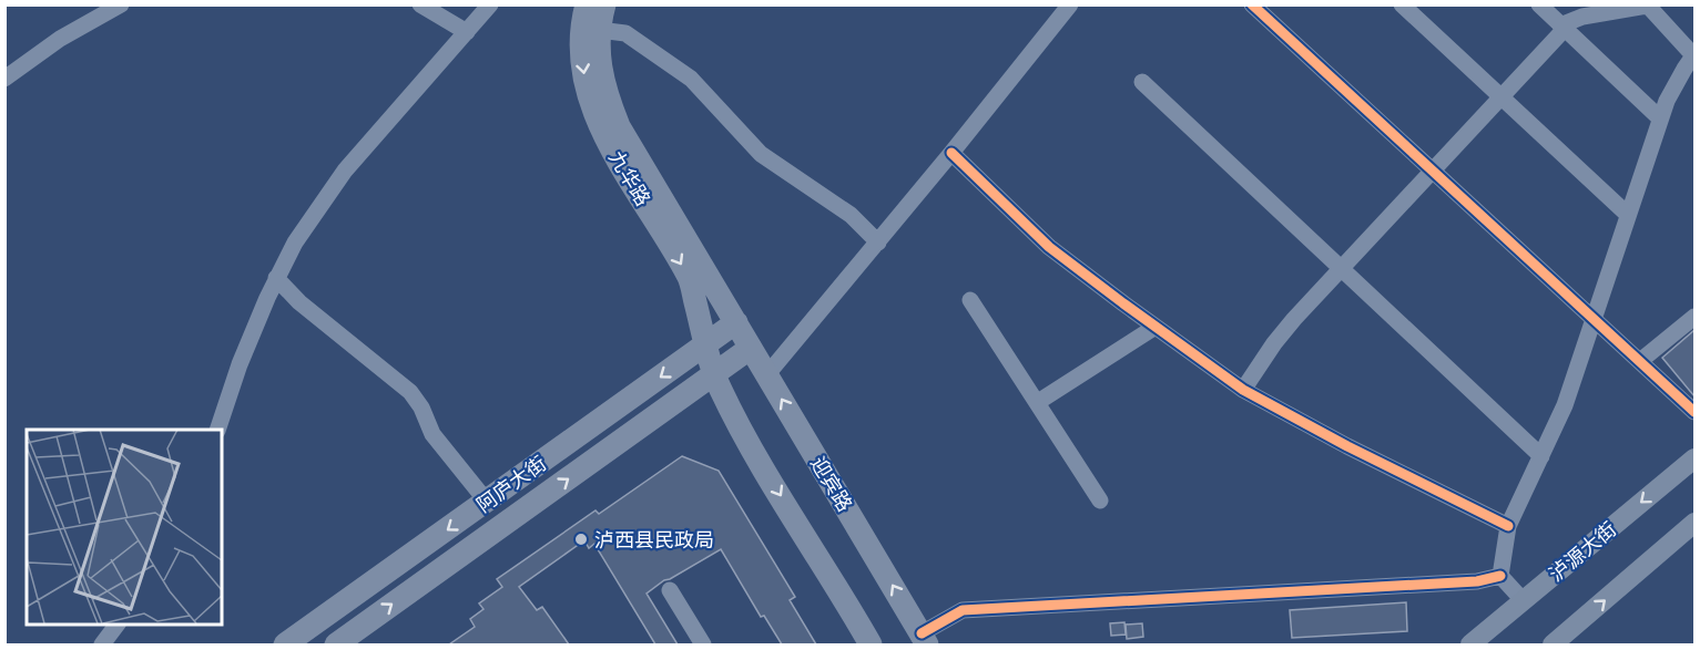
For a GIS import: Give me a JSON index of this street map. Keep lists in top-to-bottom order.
{
  "streets": {
    "highway": ["九华路", "阿庐大街", "迎宾路"],
    "main road": ["泸源大街"]
  },
  "crossings": [
    ["九华路", "阿庐大街"],
    ["九华路", "迎宾路"],
    ["阿庐大街", "迎宾路"]
  ],
  "places": ["泸西县民政局"]
}
